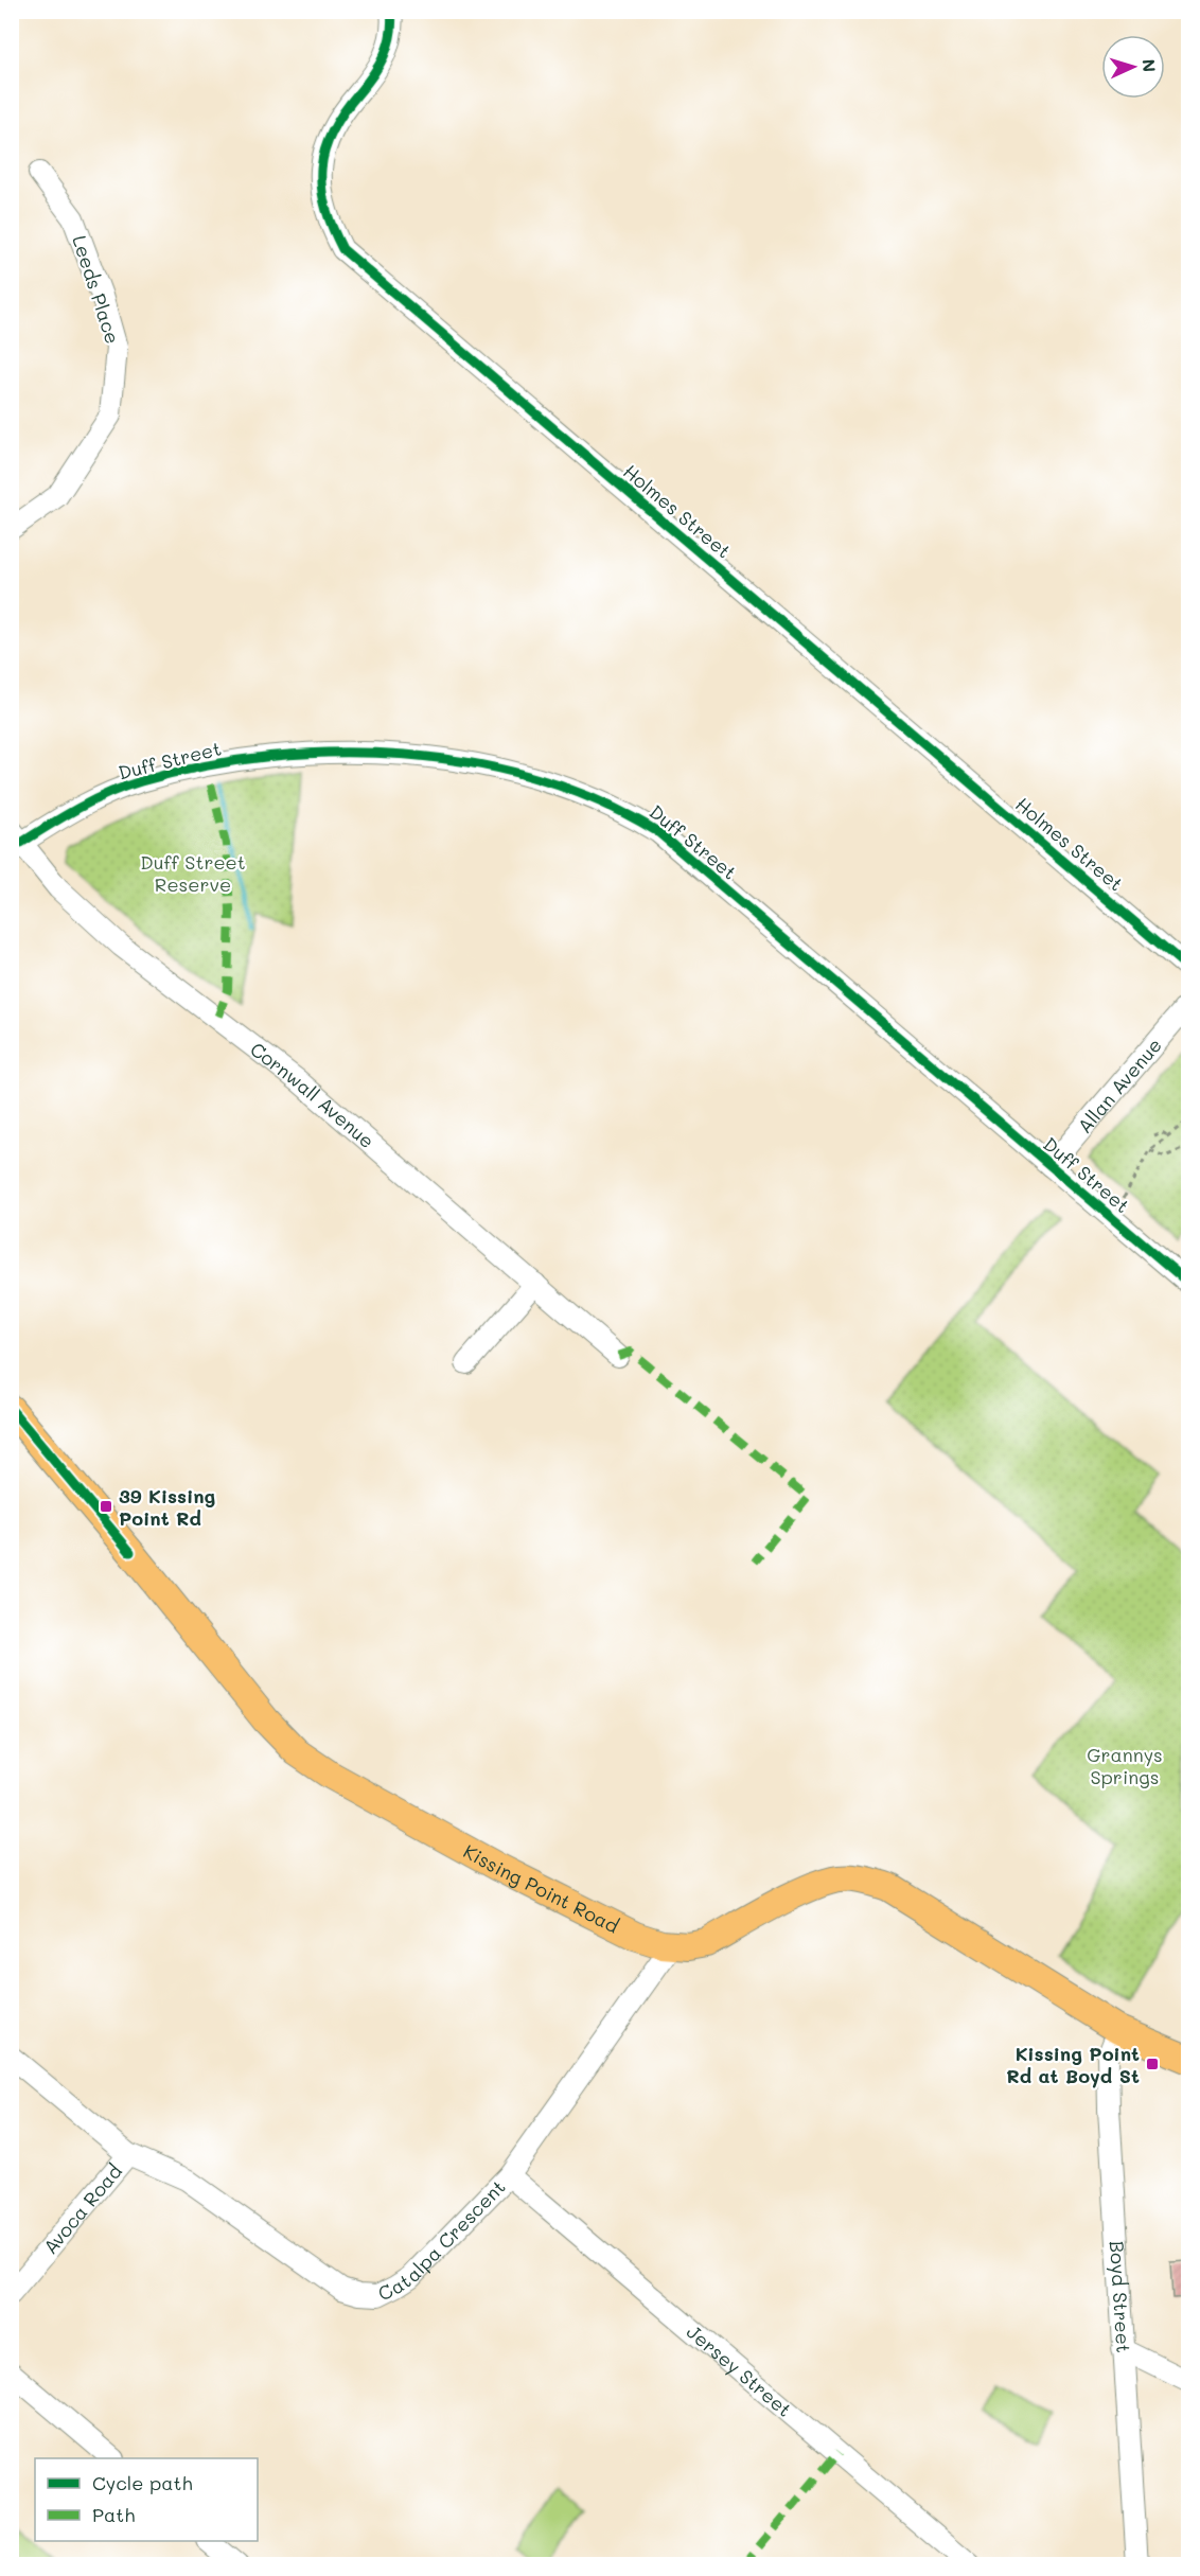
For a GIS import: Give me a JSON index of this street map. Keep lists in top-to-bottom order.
{
  "streets": {
    "main road": ["Kissing Point Road"],
    "street": [
      "Leeds Place",
      "Holmes Street",
      "Duff Street",
      "Allan Avenue",
      "Cornwall Avenue",
      "Avoca Road",
      "Catalpa Crescent",
      "Boyd Street",
      "Jersey Street"
    ]
  },
  "crossings": [
    ["Duff Street", "Allan Avenue"],
    ["Duff Street", "Cornwall Avenue"],
    ["Kissing Point Road", "Catalpa Crescent"],
    ["Kissing Point Road", "Boyd Street"],
    ["Avoca Road", "Catalpa Crescent"],
    ["Catalpa Crescent", "Jersey Street"]
  ],
  "parks": ["Duff Street Reserve", "Grannys Springs"],
  "places": {
    "transit": ["39 Kissing Point Rd", "Kissing Point Rd at Boyd St"]
  },
  "legend": ["Cycle path", "Path"],
  "north": "right"
}
